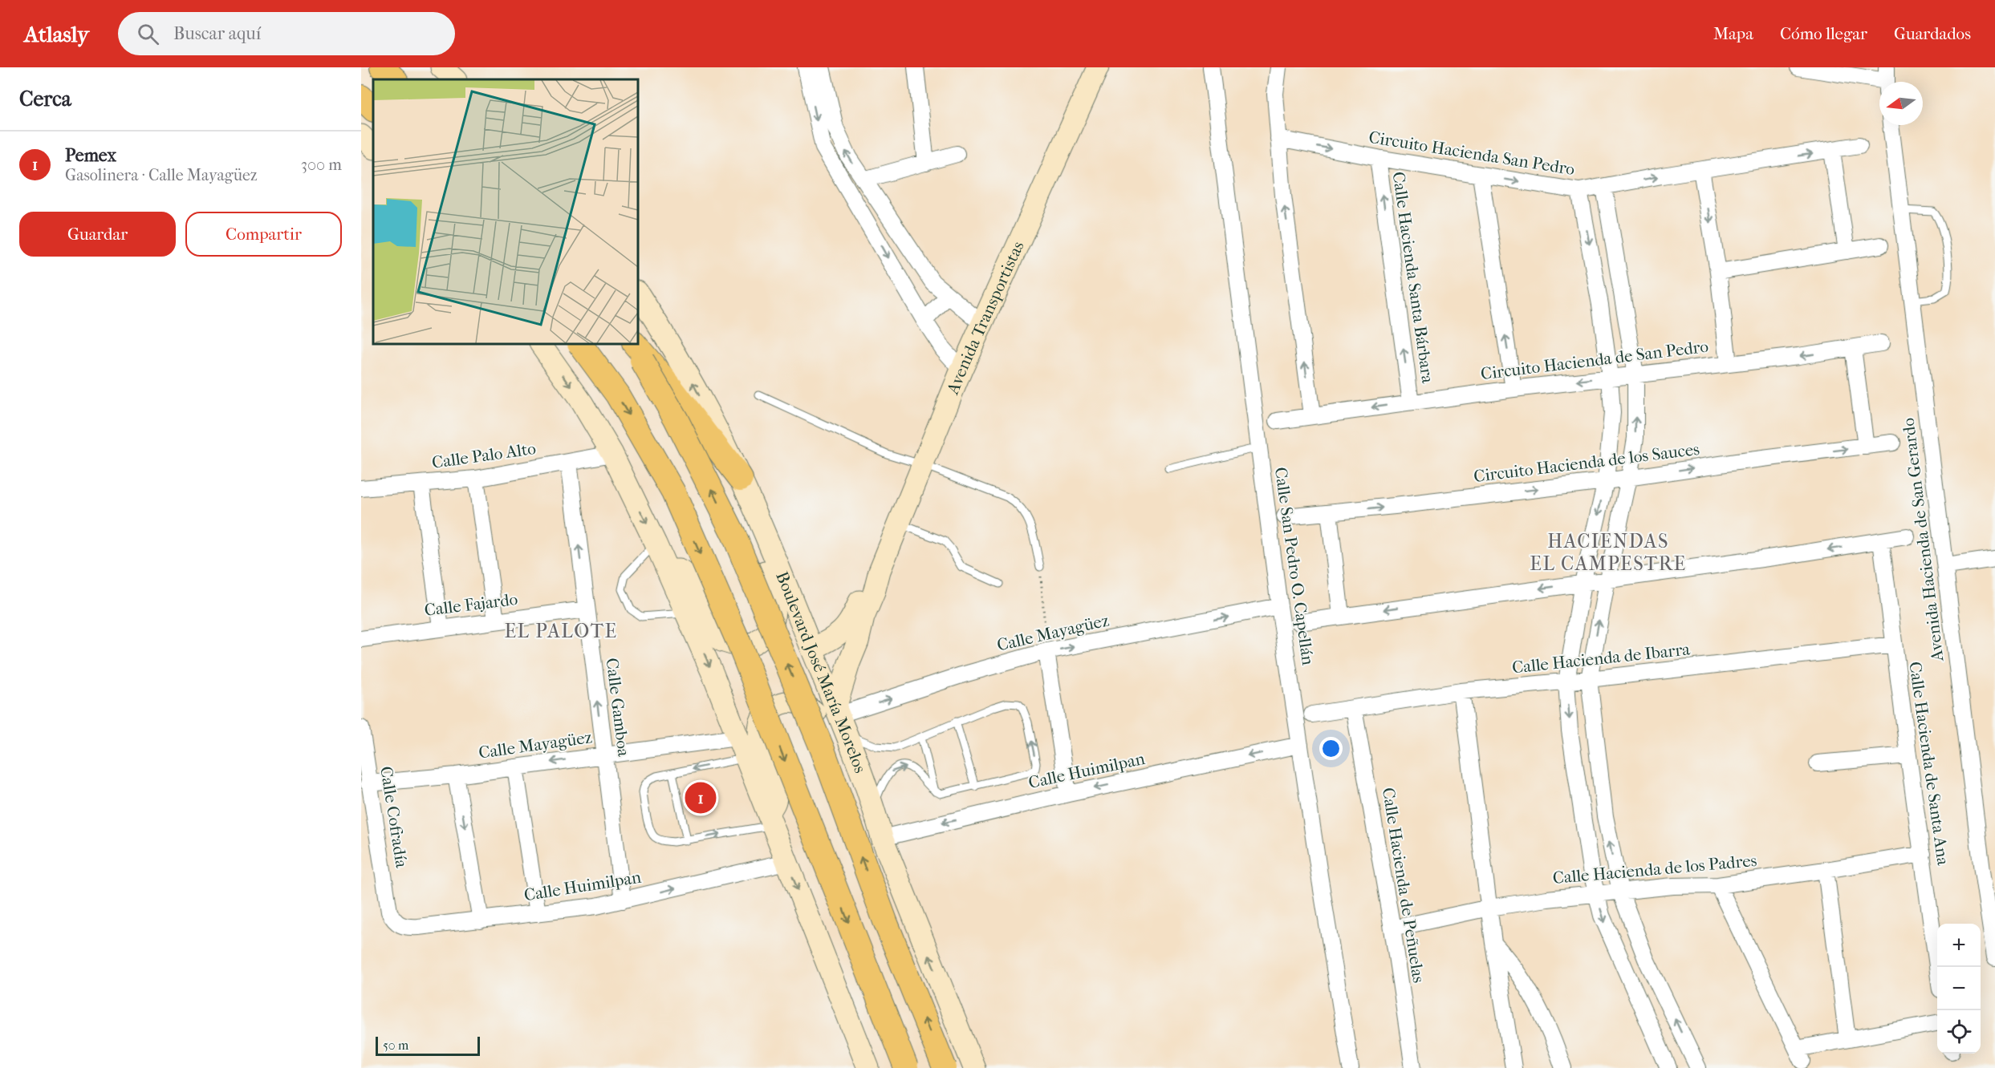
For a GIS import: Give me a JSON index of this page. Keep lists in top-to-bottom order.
{
  "streets": {
    "main road": ["Boulevard José María Morelos"],
    "street": [
      "Circuito Hacienda San Pedro",
      "Calle Hacienda Santa Bárbara",
      "Avenida Transportistas",
      "Circuito Hacienda de San Pedro",
      "Calle Palo Alto",
      "Circuito Hacienda de los Sauces",
      "Avenida Hacienda de San Gerardo",
      "Calle San Pedro O. Capellán",
      "Calle Fajardo",
      "Calle Mayagüez",
      "Calle Hacienda de Ibarra",
      "Calle Gamboa",
      "Calle Hacienda de Santa Ana",
      "Calle Huimilpan",
      "Calle Cofradía",
      "Calle Hacienda de los Padres",
      "Calle Hacienda de Peñuelas"
    ]
  },
  "crossings": [
    ["Circuito Hacienda San Pedro", "Calle Hacienda Santa Bárbara"],
    ["Calle Hacienda Santa Bárbara", "Circuito Hacienda de San Pedro"],
    ["Avenida Transportistas", "Calle Mayagüez"],
    ["Avenida Transportistas", "Boulevard José María Morelos"],
    ["Calle Palo Alto", "Calle Gamboa"],
    ["Calle San Pedro O. Capellán", "Calle Mayagüez"],
    ["Calle San Pedro O. Capellán", "Calle Huimilpan"],
    ["Calle Fajardo", "Calle Gamboa"],
    ["Calle Mayagüez", "Boulevard José María Morelos"],
    ["Calle Mayagüez", "Calle Gamboa"],
    ["Calle Mayagüez", "Calle Cofradía"],
    ["Calle Hacienda de Ibarra", "Calle Hacienda de Santa Ana"],
    ["Calle Hacienda de Ibarra", "Calle Hacienda de Peñuelas"],
    ["Boulevard José María Morelos", "Calle Huimilpan"],
    ["Calle Gamboa", "Calle Huimilpan"],
    ["Calle Hacienda de Santa Ana", "Calle Hacienda de los Padres"],
    ["Calle Huimilpan", "Calle Cofradía"],
    ["Calle Hacienda de los Padres", "Calle Hacienda de Peñuelas"]
  ],
  "districts": ["HACIENDAS EL CAMPESTRE", "EL PALOTE"],
  "scale_bar": "50 m",
  "north": "left",
  "page": {
    "header": "Atlasly",
    "search": "Buscar aquí",
    "nav": ["Mapa", "Cómo llegar", "Guardados"],
    "heading": "Cerca",
    "list": [
      {
        "mark": "1",
        "name": "Pemex",
        "note": "Gasolinera · Calle Mayagüez",
        "value": "300 m"
      }
    ],
    "buttons": ["Guardar", "Compartir"],
    "pins": "1",
    "map_buttons": ["+", "−"],
    "scale": "50 m"
  }
}
